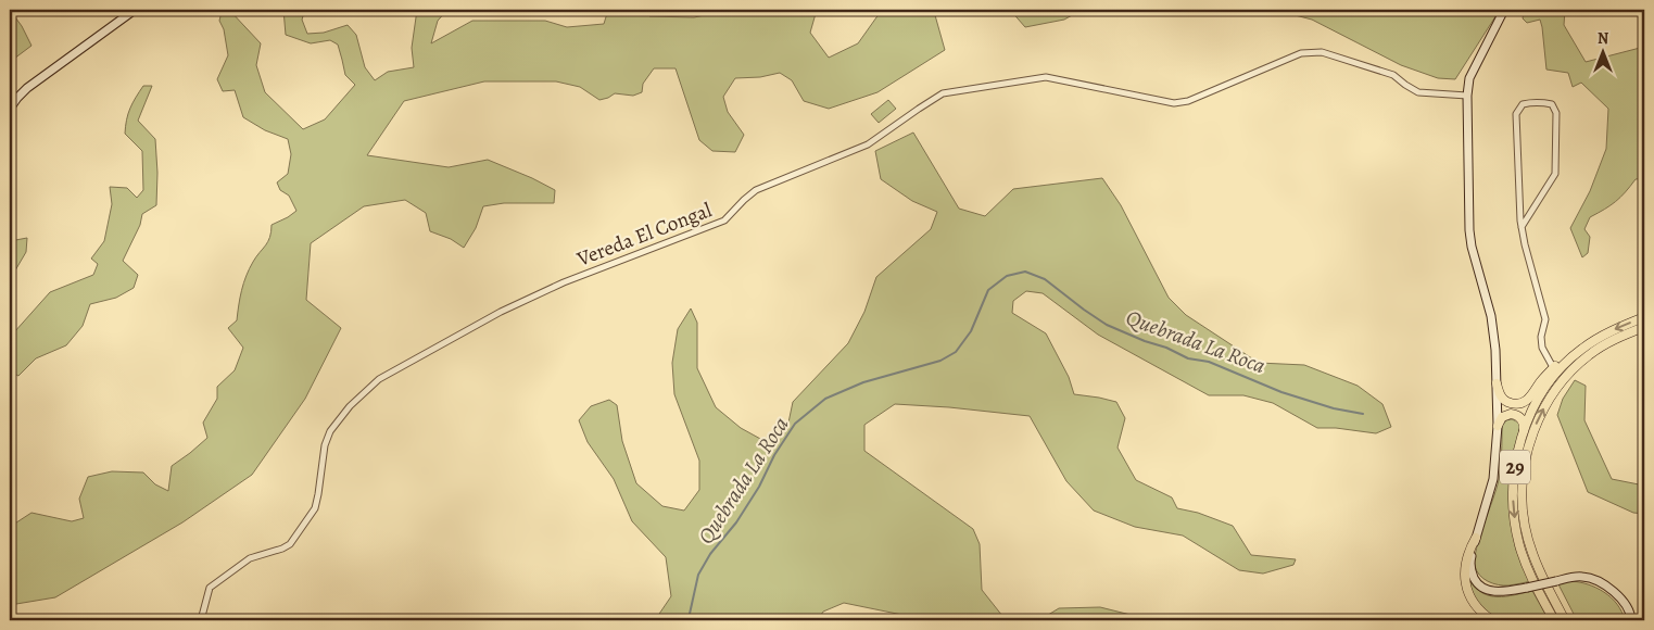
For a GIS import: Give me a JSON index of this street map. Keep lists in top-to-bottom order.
{
  "streets": {
    "highway": ["29"],
    "street": ["Vereda El Congal"]
  },
  "water": ["Quebrada La Roca"],
  "north": "top"
}
